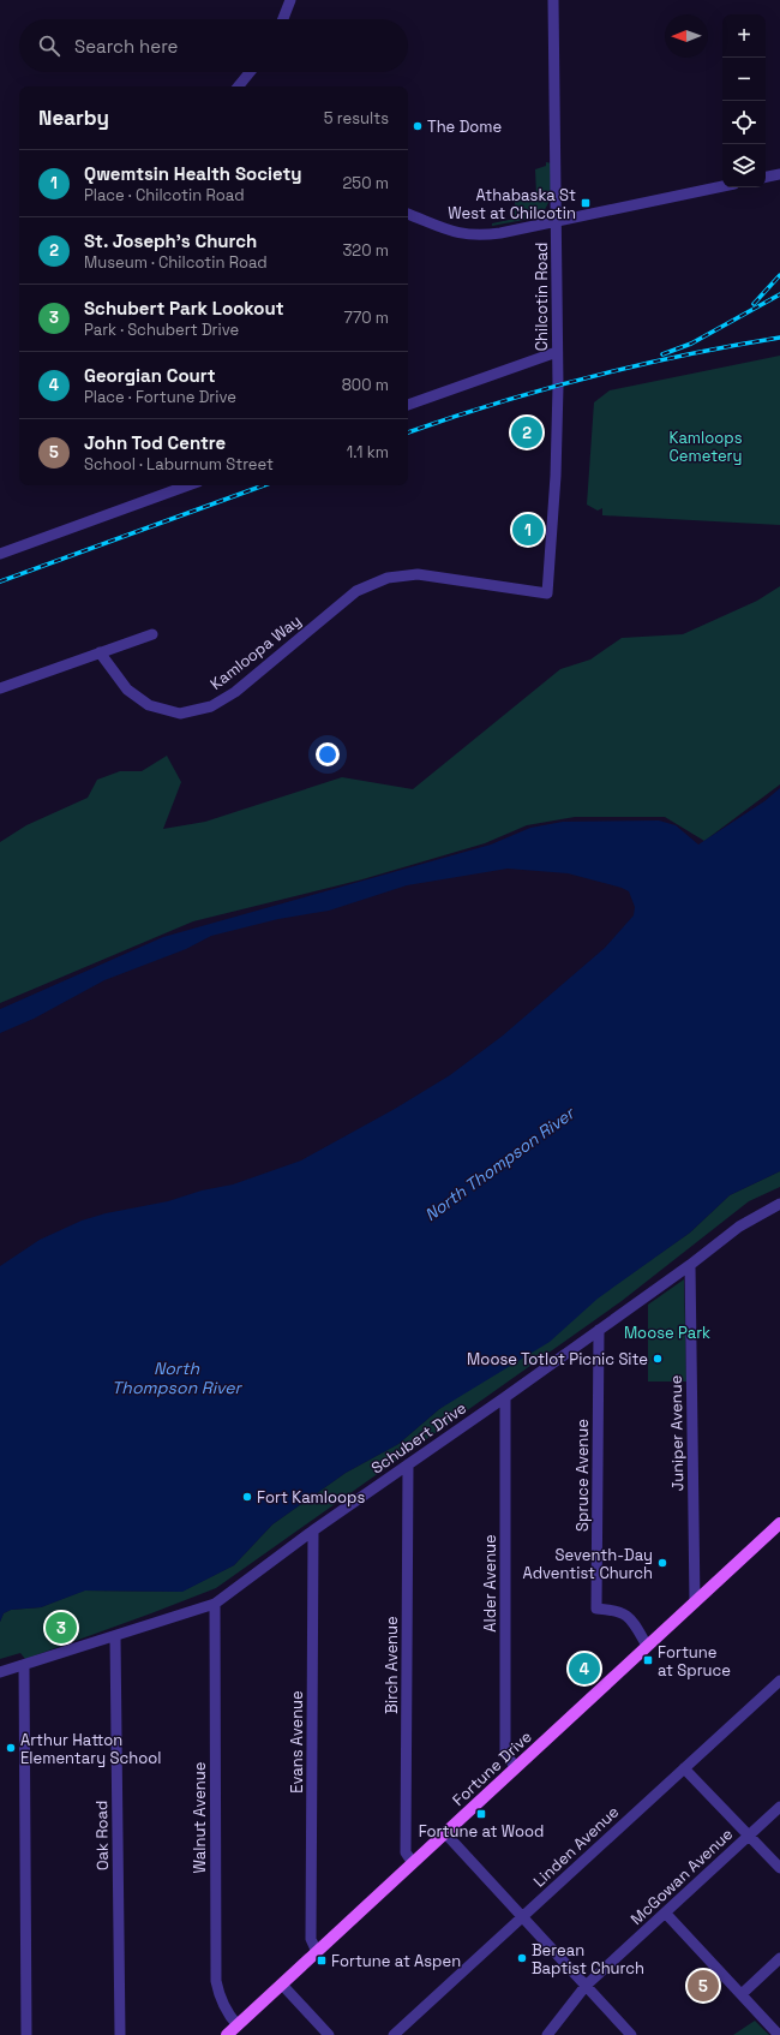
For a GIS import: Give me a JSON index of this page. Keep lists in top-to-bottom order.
{
  "streets": {
    "main road": ["Fortune Drive"],
    "street": [
      "Chilcotin Road",
      "Kamloopa Way",
      "Juniper Avenue",
      "Schubert Drive",
      "Spruce Avenue",
      "Alder Avenue",
      "Birch Avenue",
      "Evans Avenue",
      "Walnut Avenue",
      "Oak Road",
      "Linden Avenue",
      "McGowan Avenue"
    ]
  },
  "crossings": [
    ["Chilcotin Road", "Kamloopa Way"],
    ["Juniper Avenue", "Schubert Drive"],
    ["Juniper Avenue", "Fortune Drive"],
    ["Schubert Drive", "Spruce Avenue"],
    ["Schubert Drive", "Alder Avenue"],
    ["Schubert Drive", "Birch Avenue"],
    ["Schubert Drive", "Evans Avenue"],
    ["Schubert Drive", "Walnut Avenue"],
    ["Schubert Drive", "Oak Road"],
    ["Spruce Avenue", "Fortune Drive"],
    ["Alder Avenue", "Fortune Drive"],
    ["Birch Avenue", "Fortune Drive"],
    ["Evans Avenue", "Fortune Drive"],
    ["Fortune Drive", "Walnut Avenue"]
  ],
  "water": ["North Thompson River"],
  "parks": ["Kamloops Cemetery", "Moose Park"],
  "places": {
    "other": [
      "The Dome",
      "Moose Totlot Picnic Site",
      "Fort Kamloops",
      "Seventh-Day Adventist Church",
      "Arthur Hatton Elementary School",
      "Berean Baptist Church"
    ],
    "transit": [
      "Athabaska St West at Chilcotin",
      "Fortune at Spruce",
      "Fortune at Wood",
      "Fortune at Aspen"
    ]
  },
  "north": "left",
  "page": {
    "map_buttons": ["+", "−"],
    "search": "Search here",
    "heading": ["Nearby", "5 results"],
    "list": [
      {
        "mark": "1",
        "name": "Qwemtsin Health Society",
        "note": "Place · Chilcotin Road",
        "value": "250 m"
      },
      {
        "mark": "2",
        "name": "St. Joseph's Church",
        "note": "Museum · Chilcotin Road",
        "value": "320 m"
      },
      {
        "mark": "3",
        "name": "Schubert Park Lookout",
        "note": "Park · Schubert Drive",
        "value": "770 m"
      },
      {
        "mark": "4",
        "name": "Georgian Court",
        "note": "Place · Fortune Drive",
        "value": "800 m"
      },
      {
        "mark": "5",
        "name": "John Tod Centre",
        "note": "School · Laburnum Street",
        "value": "1.1 km"
      }
    ],
    "pins": [
      "2",
      "1",
      "3",
      "4",
      "5"
    ]
  }
}
